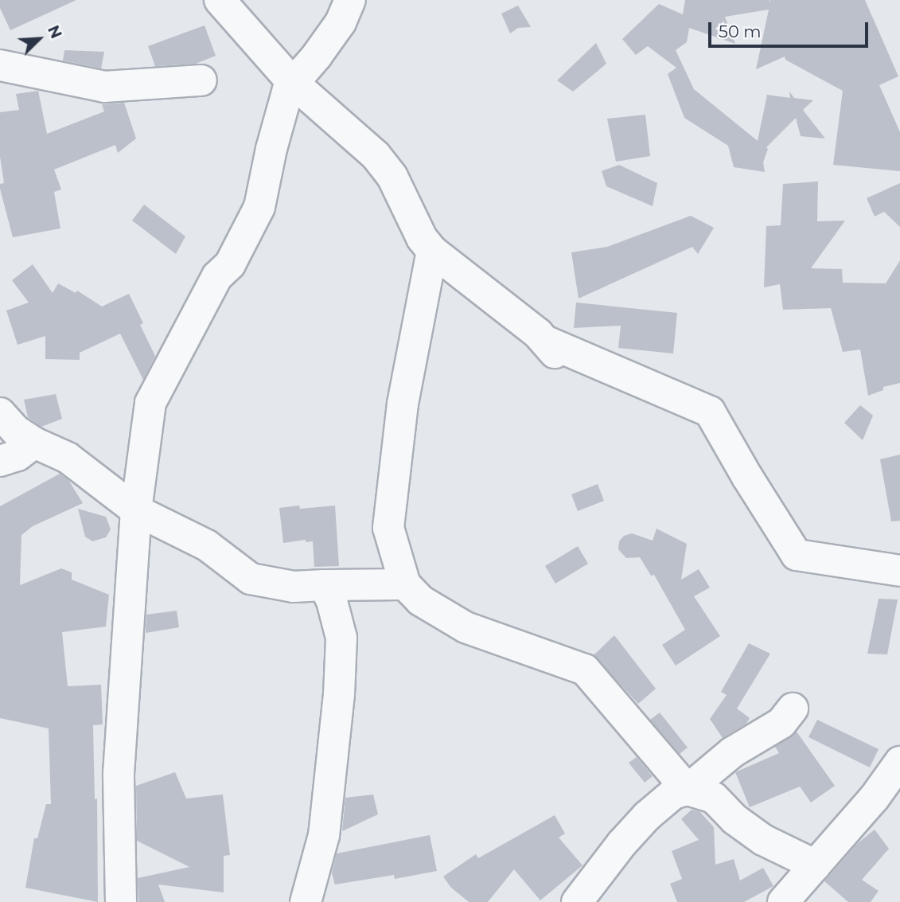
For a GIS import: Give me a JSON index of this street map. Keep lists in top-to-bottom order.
{
  "scale_bar": "50 m",
  "north": "top right"
}
